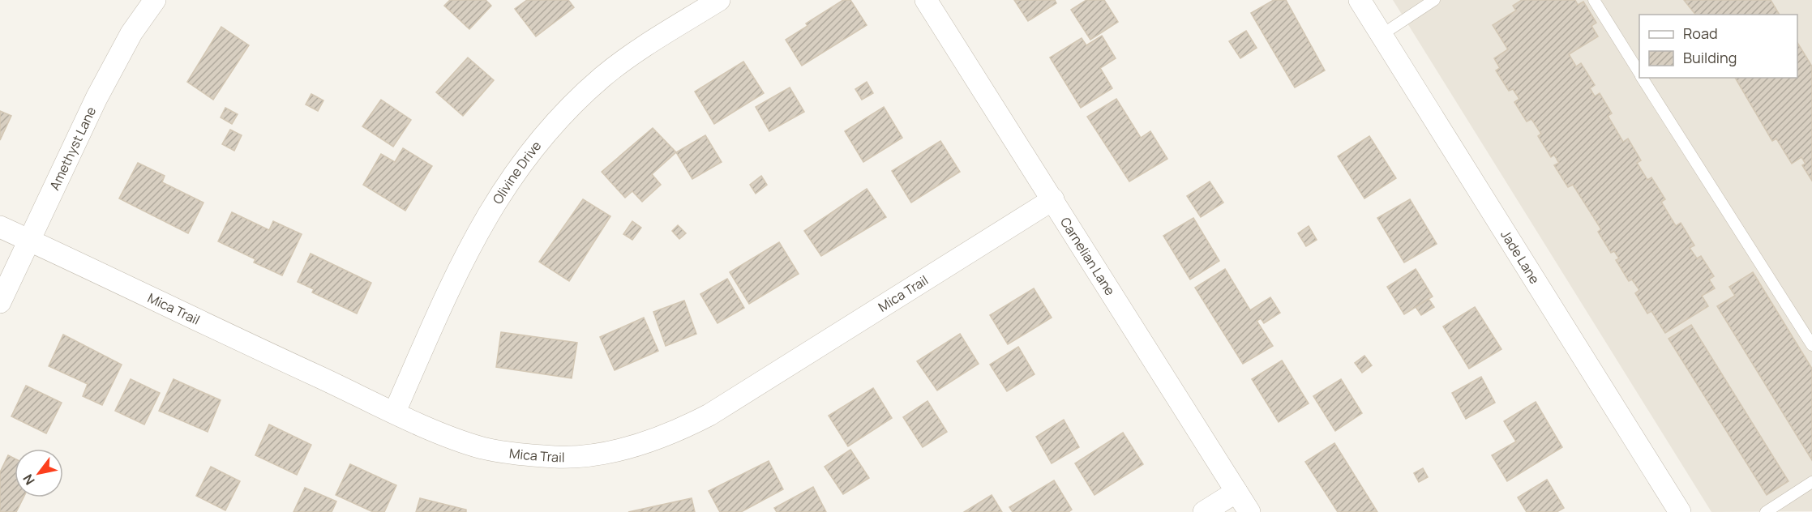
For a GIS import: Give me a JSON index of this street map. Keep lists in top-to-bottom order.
{
  "streets": {
    "street": [
      "Amethyst Lane",
      "Olivine Drive",
      "Carnelian Lane",
      "Jade Lane",
      "Mica Trail"
    ]
  },
  "crossings": [
    ["Amethyst Lane", "Mica Trail"],
    ["Olivine Drive", "Mica Trail"],
    ["Carnelian Lane", "Mica Trail"]
  ],
  "legend": ["Road", "Building"],
  "north": "bottom left"
}
